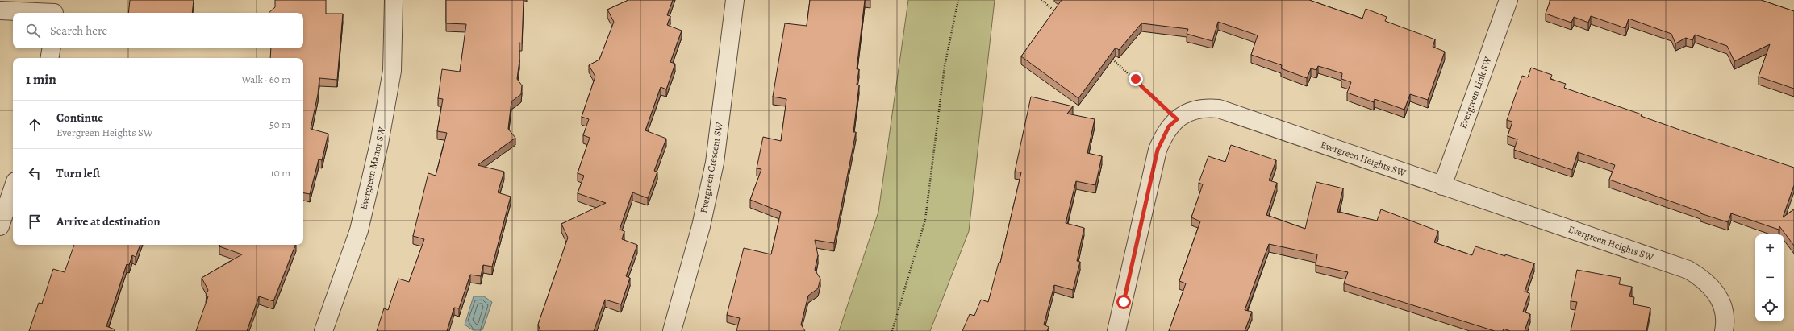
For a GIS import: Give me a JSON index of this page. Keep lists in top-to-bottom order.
{
  "streets": {
    "street": [
      "Evergreen Link SW",
      "Evergreen Heights SW",
      "Evergreen Crescent SW",
      "Evergreen Manor SW"
    ]
  },
  "crossings": [
    ["Evergreen Link SW", "Evergreen Heights SW"]
  ],
  "page": {
    "search": "Search here",
    "heading": ["1 min", "Walk · 60 m"],
    "list": [
      ["Continue", "Evergreen Heights SW", "50 m"],
      ["Turn left", "10 m"],
      "Arrive at destination"
    ],
    "map_buttons": ["+", "−"]
  }
}
